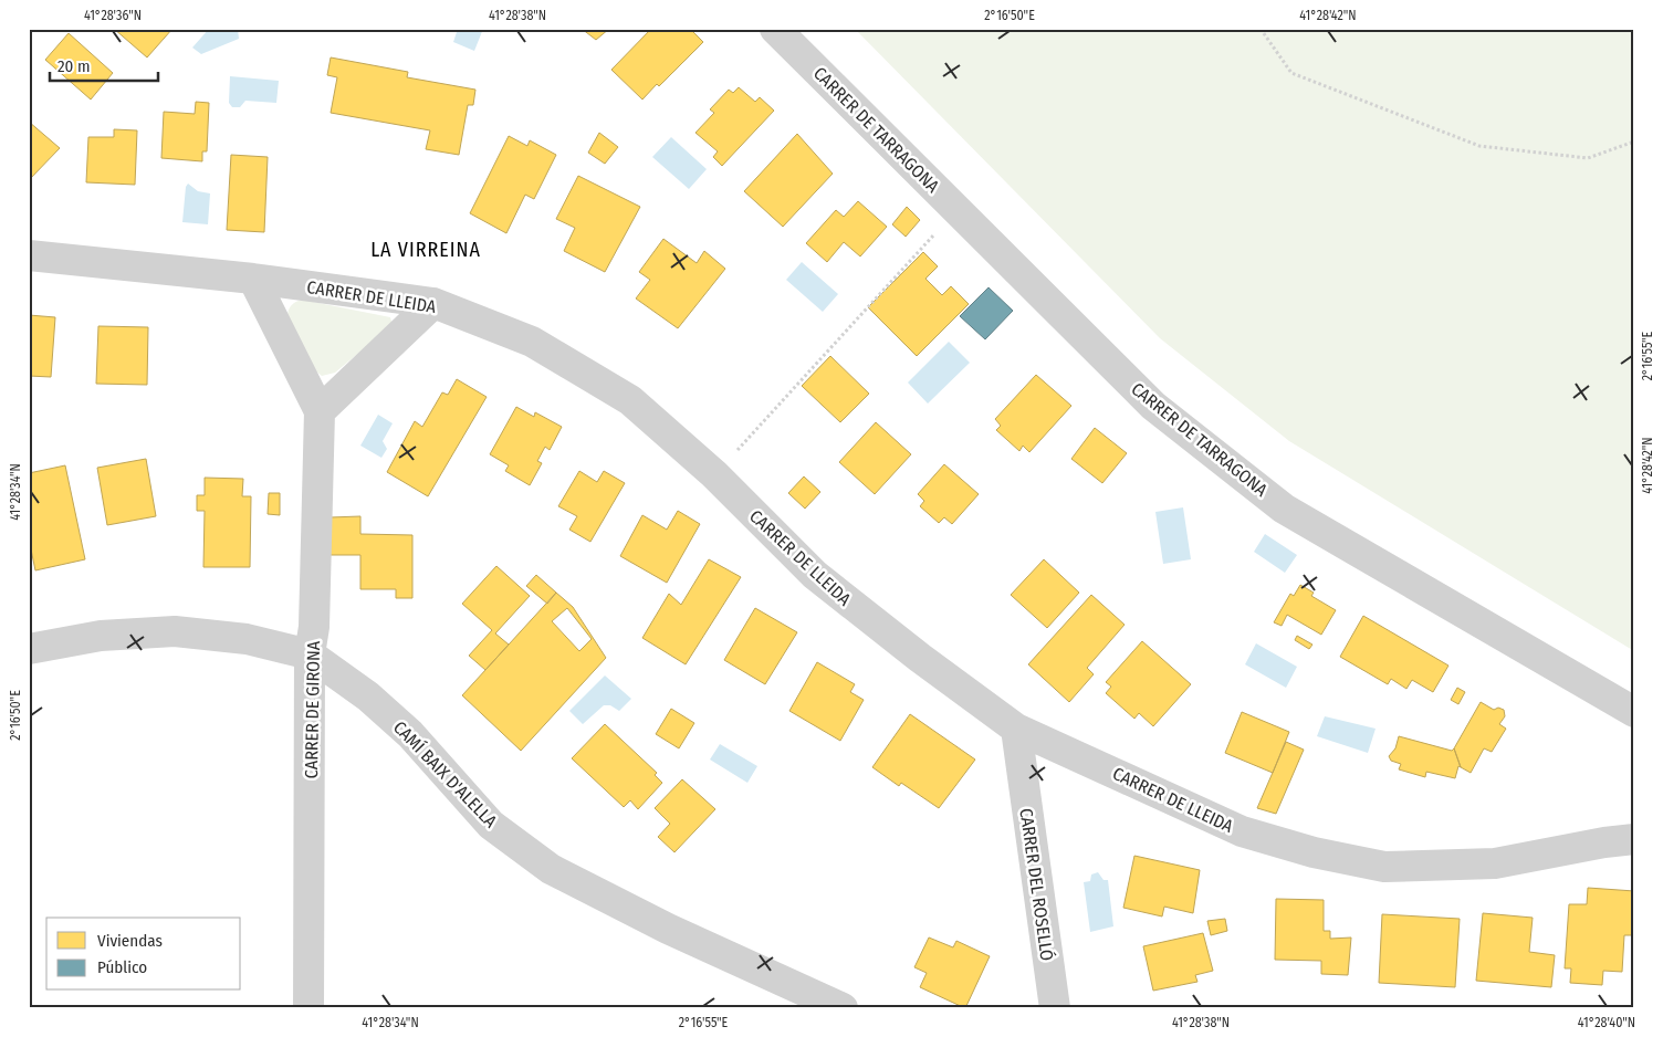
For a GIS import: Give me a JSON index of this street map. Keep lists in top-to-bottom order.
{
  "streets": {
    "street": [
      "CARRER DE TARRAGONA",
      "CARRER DE LLEIDA",
      "CARRER DE GIRONA",
      "CAMÍ BAIX D'ALELLA",
      "CARRER DEL ROSELLÓ"
    ]
  },
  "crossings": [
    ["CARRER DE LLEIDA", "CARRER DE GIRONA"],
    ["CARRER DE LLEIDA", "CARRER DEL ROSELLÓ"],
    ["CARRER DE GIRONA", "CAMÍ BAIX D'ALELLA"]
  ],
  "districts": ["LA VIRREINA"],
  "legend": ["Viviendas", "Público"],
  "scale_bar": "20 m",
  "coordinates": [
    "41°28'36\"N",
    "41°28'38\"N",
    "2°16'50\"E",
    "41°28'42\"N",
    "2°16'55\"E",
    "41°28'34\"N",
    "41°28'40\"N"
  ]
}
